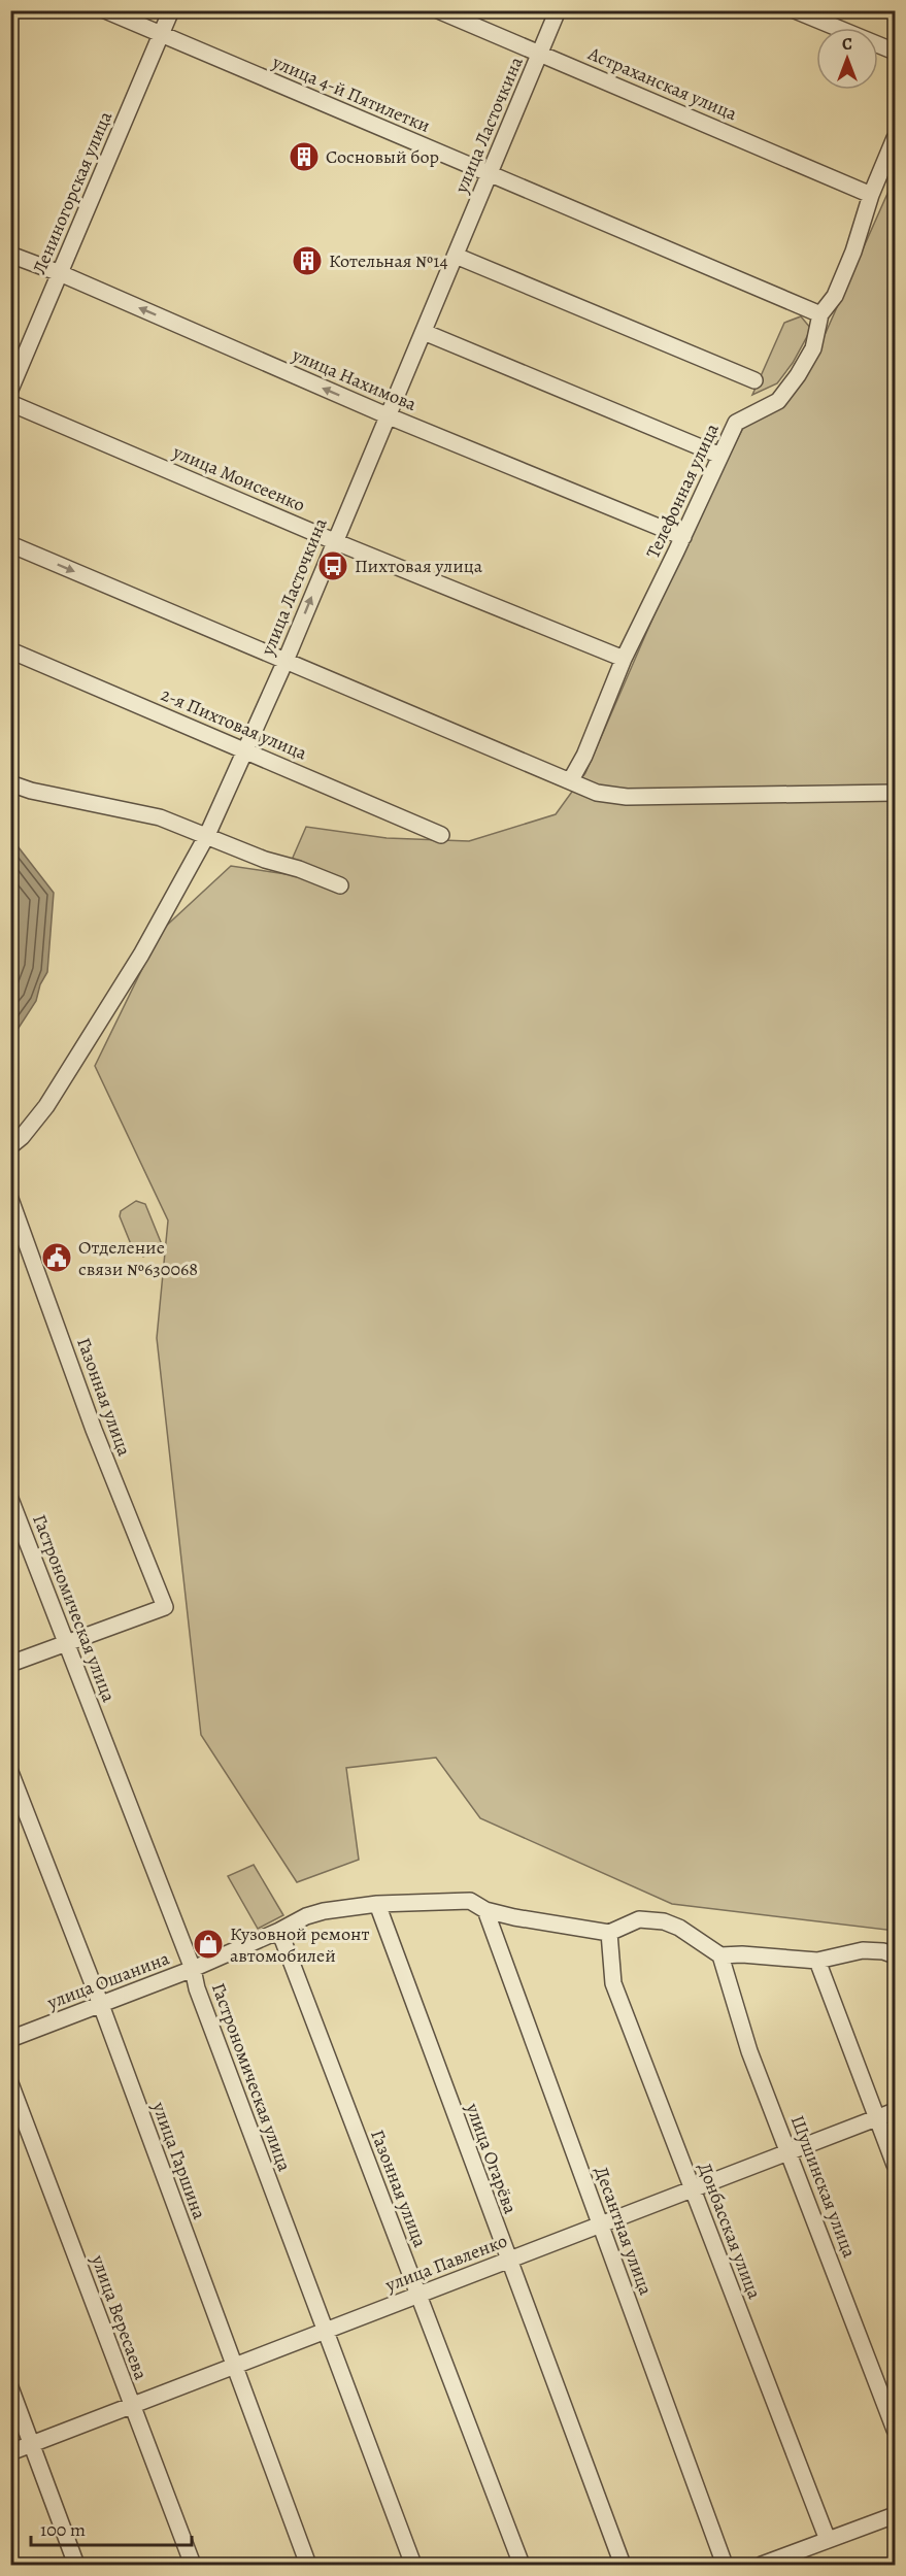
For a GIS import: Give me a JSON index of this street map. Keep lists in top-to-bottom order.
{
  "streets": {
    "street": [
      "Астраханская улица",
      "улица 4-й Пятилетки",
      "улица Ласточкина",
      "Лениногорская улица",
      "улица Нахимова",
      "улица Моисеенко",
      "Телефонная улица",
      "2-я Пихтовая улица",
      "Газонная улица",
      "Гастрономическая улица",
      "улица Ошанина",
      "улица Огарёва",
      "улица Гаршина",
      "Шушинская улица",
      "Десантная улица",
      "Донбасская улица",
      "улица Павленко",
      "улица Вересаева"
    ]
  },
  "crossings": [
    ["Астраханская улица", "улица Ласточкина"],
    ["Астраханская улица", "Телефонная улица"],
    ["улица 4-й Пятилетки", "улица Ласточкина"],
    ["улица 4-й Пятилетки", "Лениногорская улица"],
    ["улица 4-й Пятилетки", "Телефонная улица"],
    ["улица Ласточкина", "улица Нахимова"],
    ["улица Ласточкина", "улица Моисеенко"],
    ["улица Ласточкина", "2-я Пихтовая улица"],
    ["Лениногорская улица", "улица Нахимова"],
    ["улица Нахимова", "Телефонная улица"],
    ["улица Моисеенко", "Телефонная улица"],
    ["Газонная улица", "Гастрономическая улица"],
    ["Газонная улица", "улица Ошанина"],
    ["Газонная улица", "улица Павленко"],
    ["Гастрономическая улица", "улица Ошанина"],
    ["Гастрономическая улица", "улица Павленко"],
    ["улица Ошанина", "улица Огарёва"],
    ["улица Ошанина", "улица Гаршина"],
    ["улица Ошанина", "Десантная улица"],
    ["улица Ошанина", "Донбасская улица"],
    ["улица Огарёва", "улица Павленко"],
    ["улица Гаршина", "улица Павленко"],
    ["Шушинская улица", "улица Павленко"],
    ["Десантная улица", "улица Павленко"],
    ["Донбасская улица", "улица Павленко"],
    ["улица Павленко", "улица Вересаева"]
  ],
  "one_way": ["улица Нахимова"],
  "places": {
    "building": ["Сосновый бор", "Котельная №14"],
    "bus stop": ["Пихтовая улица"],
    "public building": ["Отделение связи №630068"],
    "shop": ["Кузовной ремонт автомобилей"]
  },
  "scale_bar": "100 m",
  "north": "top"
}
